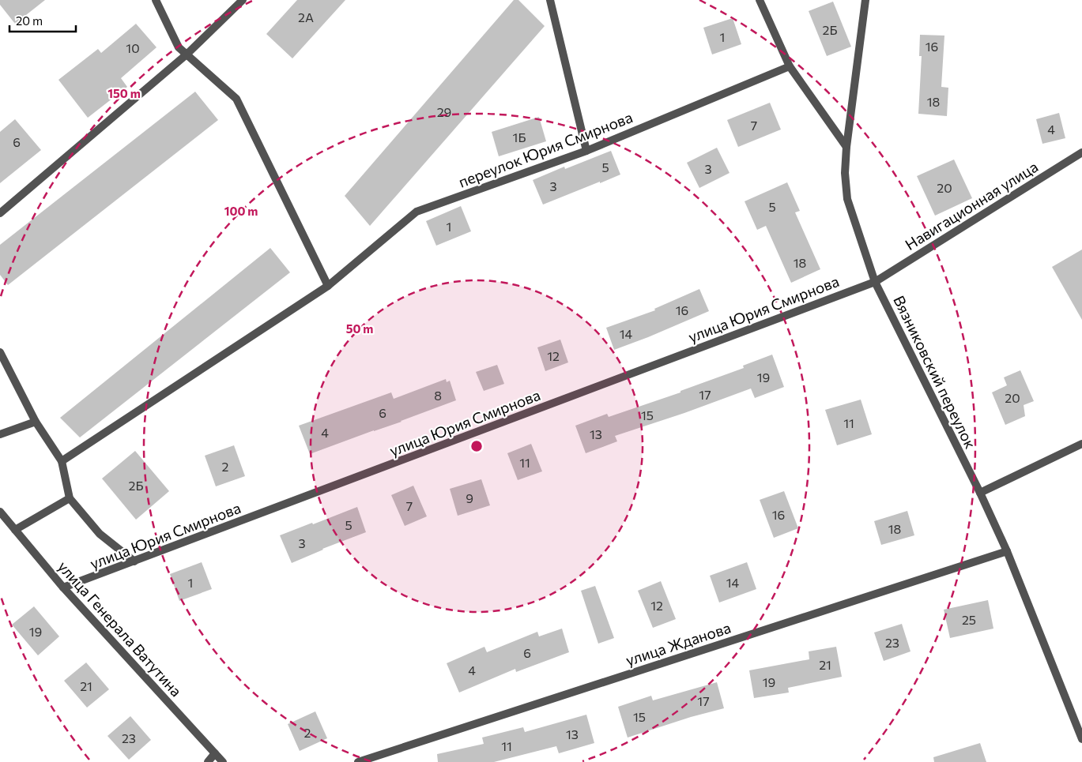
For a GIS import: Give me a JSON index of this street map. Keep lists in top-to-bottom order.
{
  "streets": {
    "street": [
      "переулок Юрия Смирнова",
      "Навигационная улица",
      "улица Юрия Смирнова",
      "Вязниковский переулок",
      "улица Генерала Ватутина",
      "улица Жданова"
    ]
  },
  "crossings": [
    ["Навигационная улица", "улица Юрия Смирнова"],
    ["Навигационная улица", "Вязниковский переулок"],
    ["улица Юрия Смирнова", "Вязниковский переулок"],
    ["улица Юрия Смирнова", "улица Генерала Ватутина"],
    ["Вязниковский переулок", "улица Жданова"]
  ],
  "house_numbers": [
    "2А",
    "2Б",
    "1",
    "16",
    "10",
    "18",
    "29",
    "7",
    "4",
    "1Б",
    "6",
    "5",
    "3",
    "3",
    "20",
    "5",
    "1",
    "18",
    "16",
    "14",
    "12",
    "19",
    "17",
    "8",
    "20",
    "6",
    "15",
    "11",
    "4",
    "13",
    "11",
    "2",
    "2Б",
    "9",
    "7",
    "16",
    "5",
    "18",
    "3",
    "1",
    "14",
    "12",
    "25",
    "19",
    "23",
    "6",
    "21",
    "4",
    "19",
    "21",
    "17",
    "15",
    "2",
    "13",
    "23",
    "11"
  ],
  "scale_bar": "20 m",
  "rings": ["150 m", "100 m", "50 m"]
}
